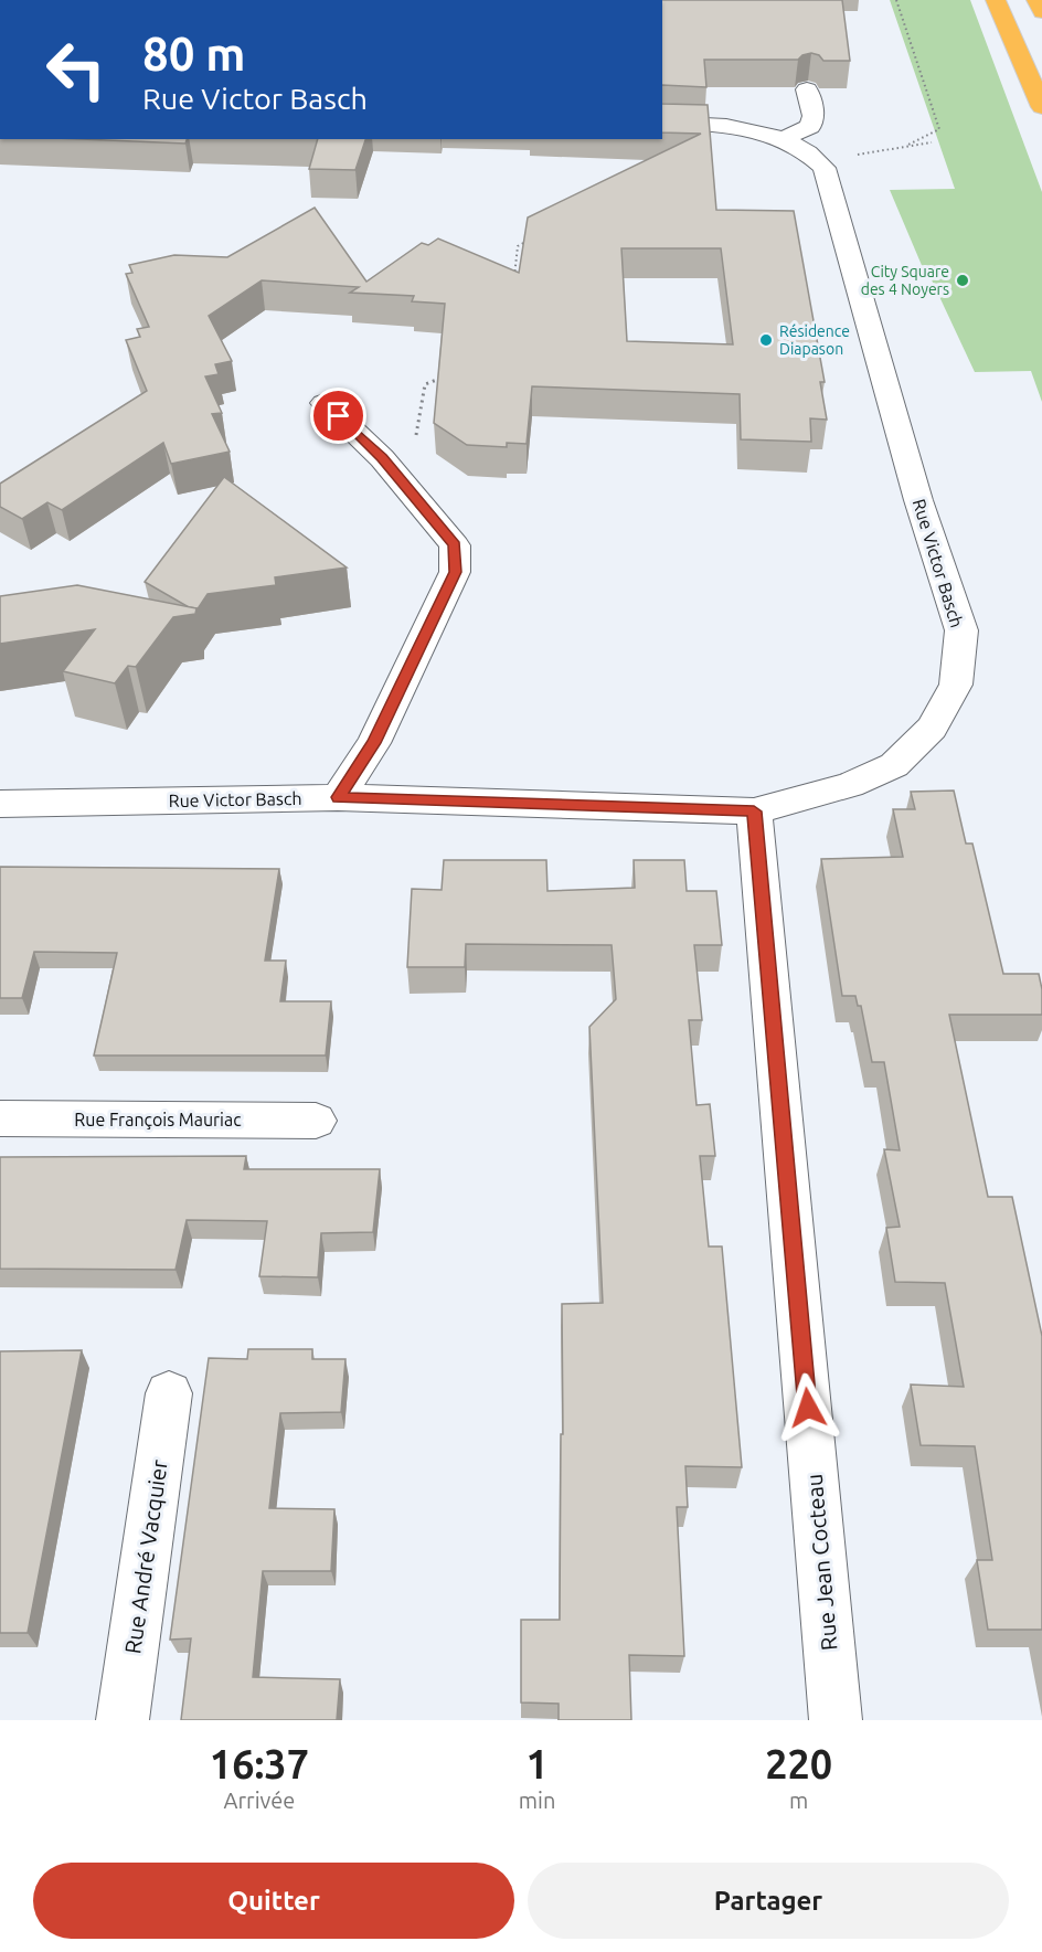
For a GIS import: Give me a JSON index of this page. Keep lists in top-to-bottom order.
{
  "streets": {
    "street": [
      "Rue Victor Basch",
      "Rue François Mauriac",
      "Rue André Vacquier",
      "Rue Jean Cocteau"
    ]
  },
  "crossings": [
    ["Rue Victor Basch", "Rue Jean Cocteau"]
  ],
  "places": ["City Square des 4 Noyers", "Résidence Diapason"],
  "page": {
    "turn": ["80 m", "Rue Victor Basch"],
    "eta": [
      "16:37",
      "Arrivée",
      "1",
      "min",
      "220",
      "m"
    ],
    "buttons": ["Quitter", "Partager"]
  }
}
